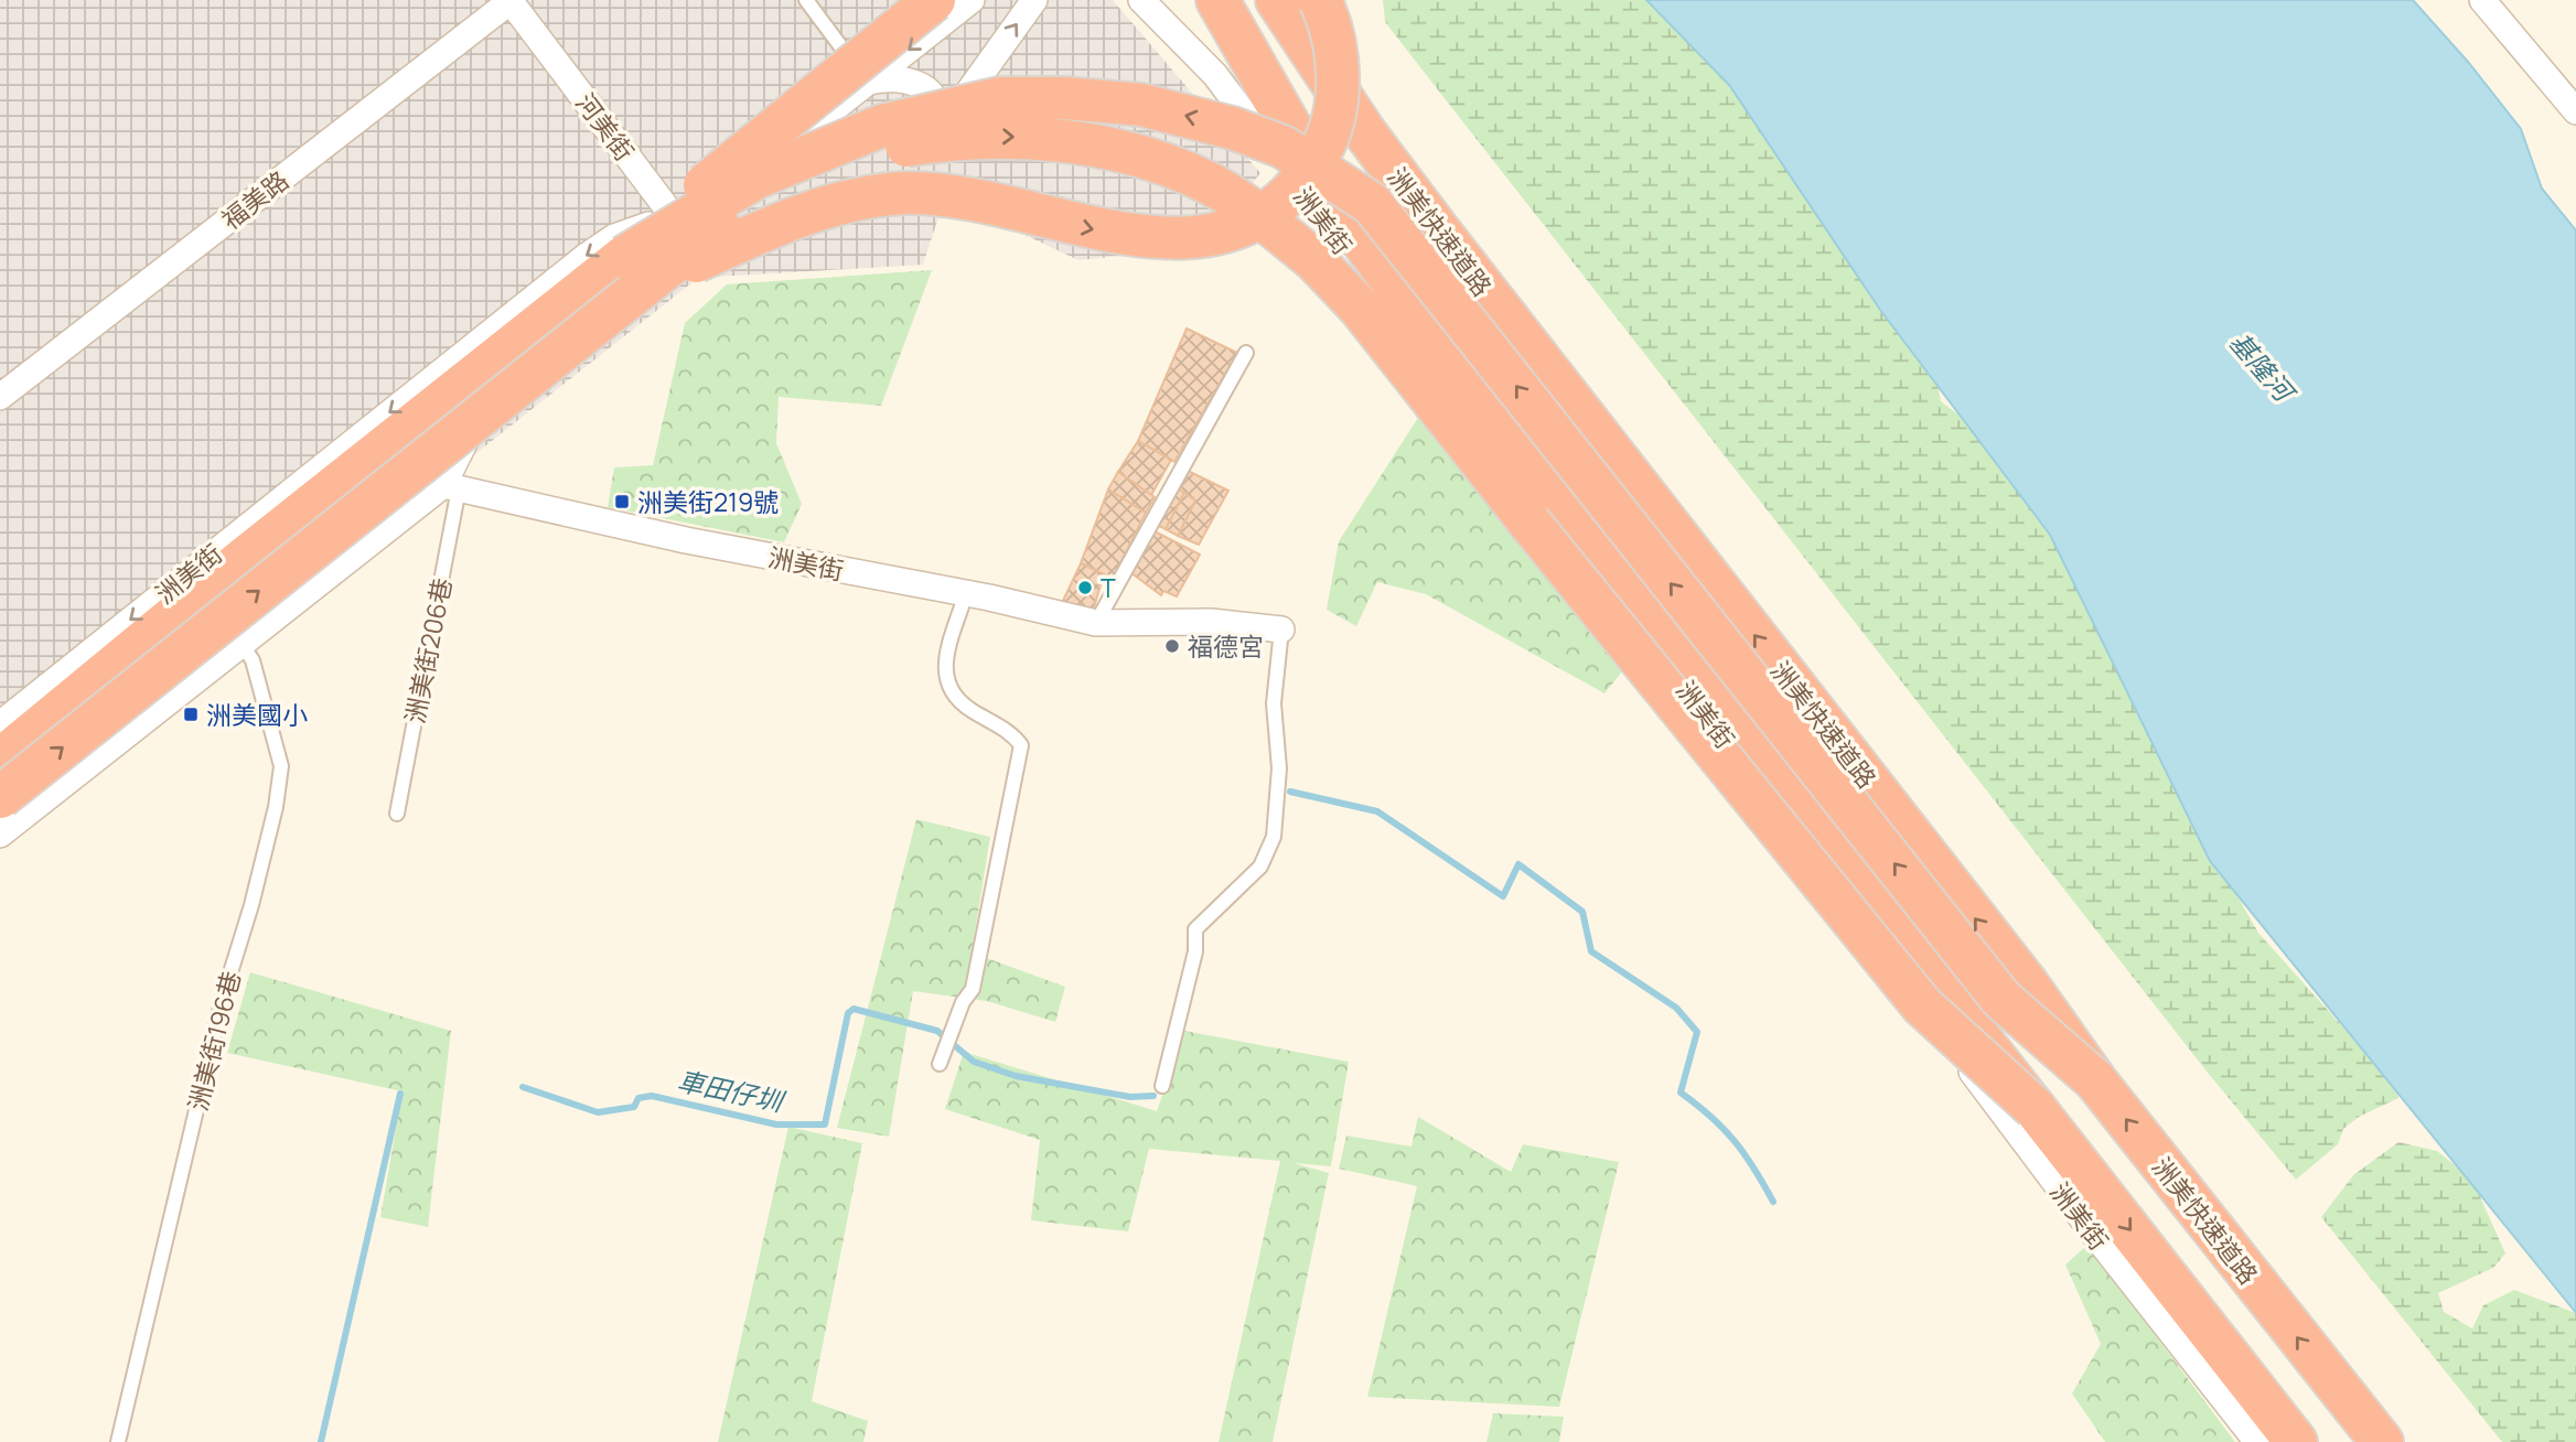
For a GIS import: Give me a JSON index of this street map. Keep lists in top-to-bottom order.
{
  "streets": {
    "highway": ["洲美快速道路"],
    "street": ["河美街", "福美路", "洲美街"],
    "lane": ["洲美街206巷", "洲美街196巷"]
  },
  "crossings": [
    ["河美街", "福美路"],
    ["河美街", "洲美街"],
    ["洲美街", "洲美街206巷"]
  ],
  "water": ["基隆河", "車田仔圳"],
  "places": {
    "transit": ["洲美街219號", "洲美國小"],
    "other": ["T", "福德宮"]
  }
}
